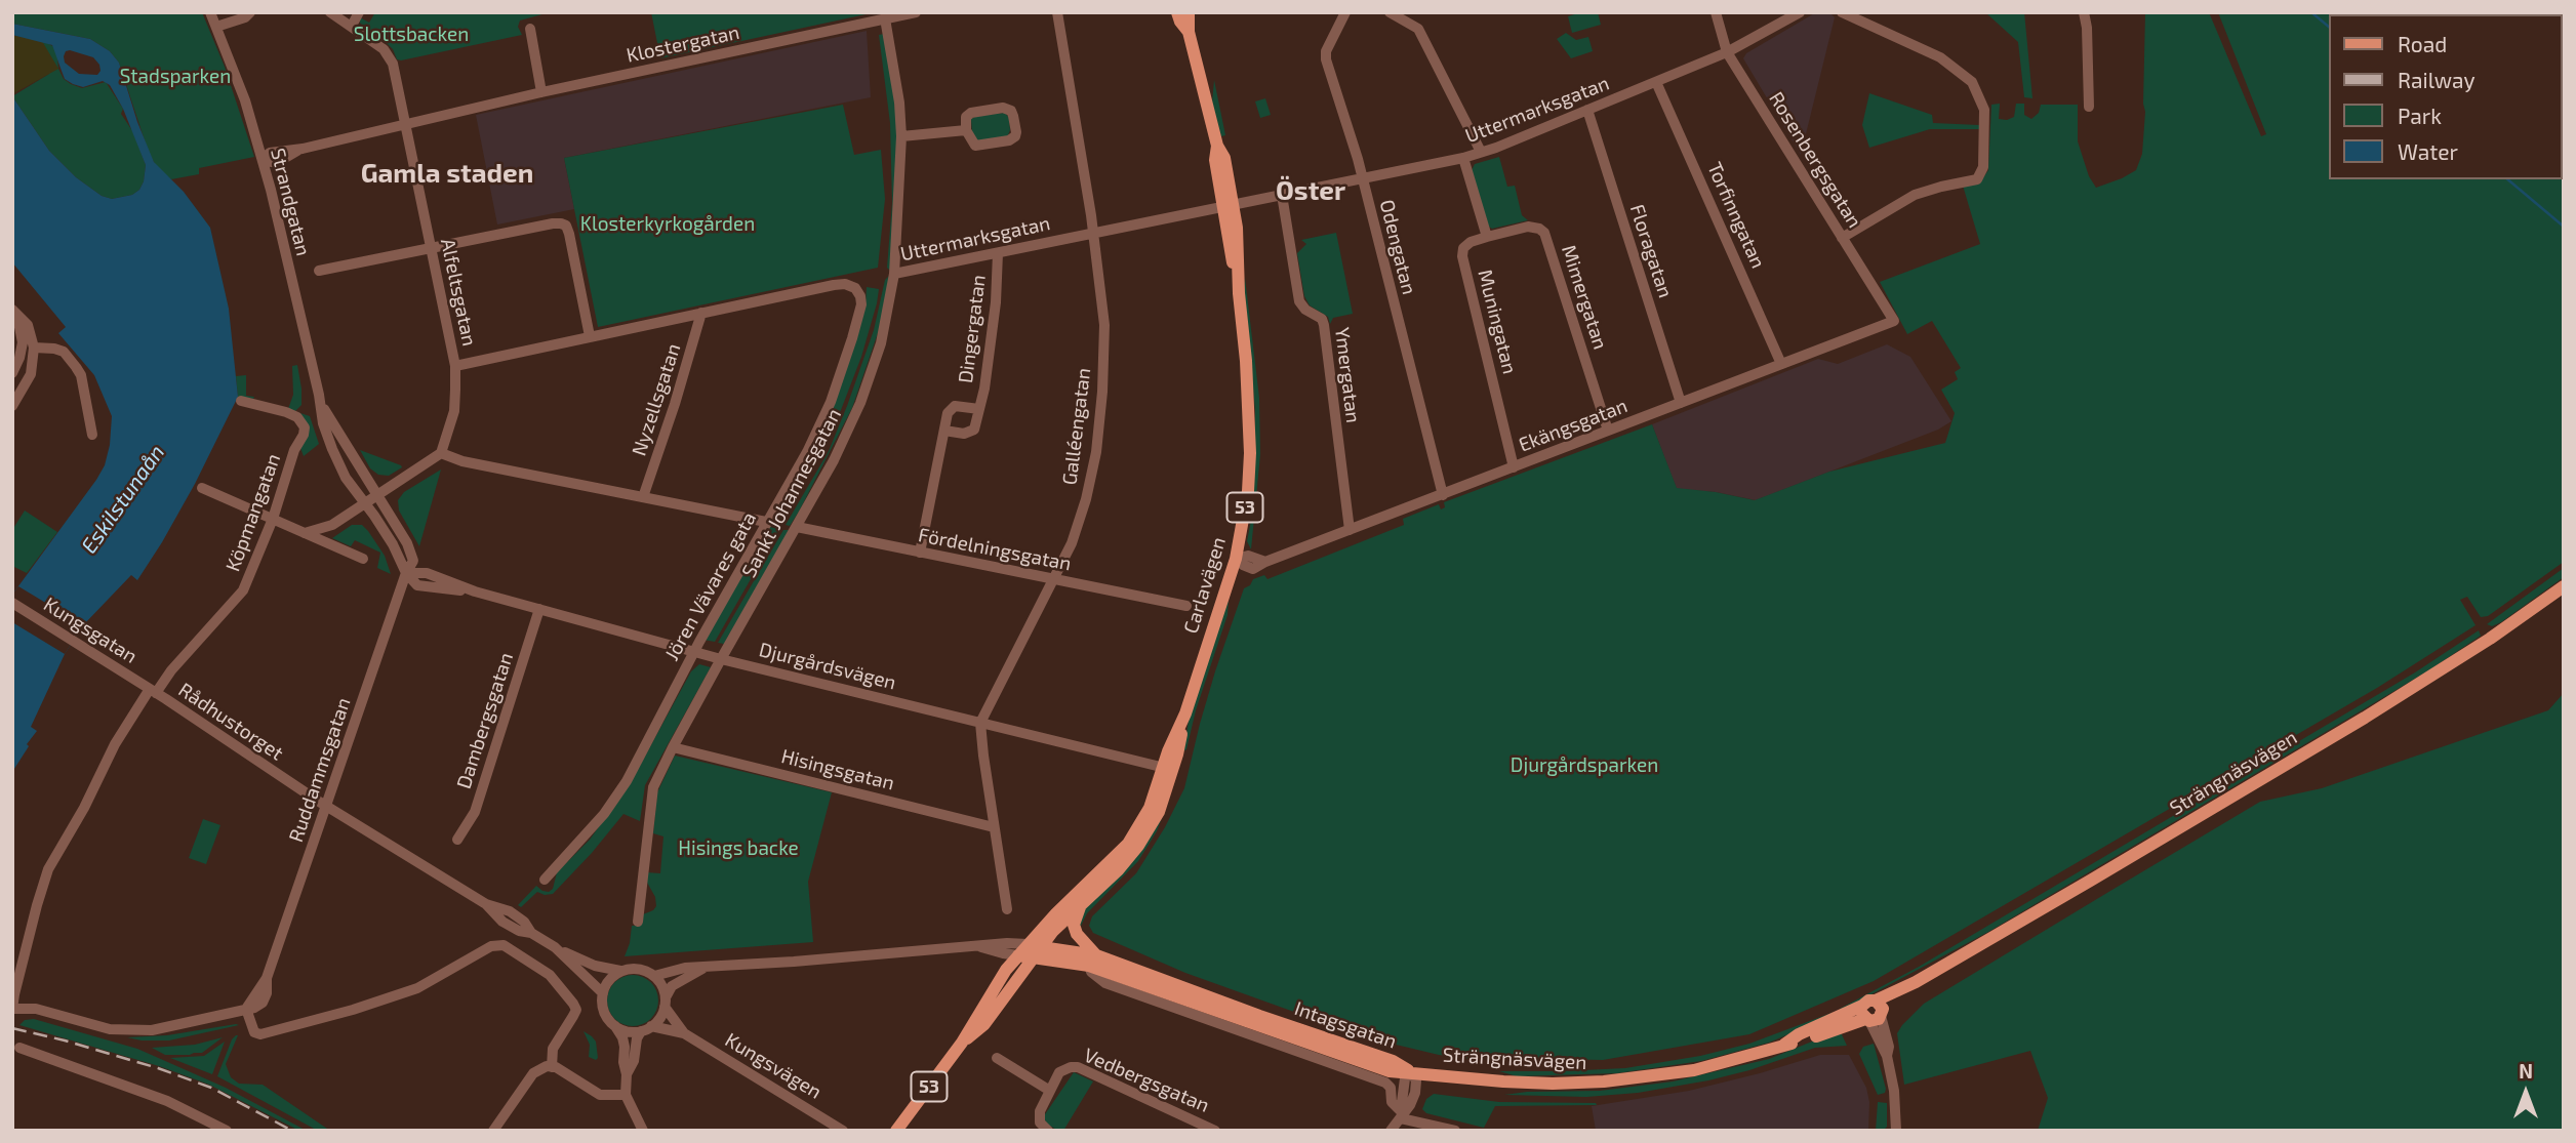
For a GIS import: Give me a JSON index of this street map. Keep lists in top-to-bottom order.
{
  "streets": {
    "main road": [
      "53",
      "Carlavägen",
      "Strängnäsvägen",
      "Intagsgatan"
    ],
    "street": [
      "Klostergatan",
      "Uttermarksgatan",
      "Rosenbergsgatan",
      "Strandgatan",
      "Torfinngatan",
      "Odengatan",
      "Floragatan",
      "Alfeltsgatan",
      "Mimergatan",
      "Muningatan",
      "Dingergatan",
      "Ymergatan",
      "Nyzellsgatan",
      "Ekängsgatan",
      "Galléengatan",
      "Sankt Johannesgatan",
      "Köpmangatan",
      "Fördelningsgatan",
      "Jören Vävares gata",
      "Kungsgatan",
      "Djurgårdsvägen",
      "Dambergsgatan",
      "Rådhustorget",
      "Ruddammsgatan",
      "Hisingsgatan",
      "Kungsvägen",
      "Vedbergsgatan"
    ]
  },
  "crossings": [
    ["Klostergatan", "Strandgatan"],
    ["Klostergatan", "Alfeltsgatan"],
    ["Klostergatan", "Sankt Johannesgatan"],
    ["Uttermarksgatan", "Rosenbergsgatan"],
    ["Uttermarksgatan", "Torfinngatan"],
    ["Uttermarksgatan", "Odengatan"],
    ["Uttermarksgatan", "Floragatan"],
    ["Uttermarksgatan", "Dingergatan"],
    ["Uttermarksgatan", "Ymergatan"],
    ["Uttermarksgatan", "Galléengatan"],
    ["Uttermarksgatan", "Sankt Johannesgatan"],
    ["Uttermarksgatan", "Carlavägen"],
    ["Rosenbergsgatan", "Ekängsgatan"],
    ["Strandgatan", "Djurgårdsvägen"],
    ["Strandgatan", "Ruddammsgatan"],
    ["Torfinngatan", "Ekängsgatan"],
    ["Odengatan", "Ekängsgatan"],
    ["Floragatan", "Ekängsgatan"],
    ["Mimergatan", "Muningatan"],
    ["Mimergatan", "Ekängsgatan"],
    ["Muningatan", "Ekängsgatan"],
    ["Dingergatan", "Fördelningsgatan"],
    ["Ymergatan", "Ekängsgatan"],
    ["Nyzellsgatan", "Jören Vävares gata"],
    ["Ekängsgatan", "Carlavägen"],
    ["Galléengatan", "Fördelningsgatan"],
    ["Galléengatan", "Djurgårdsvägen"],
    ["Sankt Johannesgatan", "Fördelningsgatan"],
    ["Sankt Johannesgatan", "Djurgårdsvägen"],
    ["Sankt Johannesgatan", "Hisingsgatan"],
    ["Köpmangatan", "Kungsgatan"],
    ["Köpmangatan", "Rådhustorget"],
    ["Carlavägen", "Djurgårdsvägen"],
    ["Carlavägen", "Intagsgatan"],
    ["Jören Vävares gata", "Djurgårdsvägen"],
    ["Kungsgatan", "Rådhustorget"],
    ["Djurgårdsvägen", "Dambergsgatan"],
    ["Djurgårdsvägen", "Ruddammsgatan"],
    ["Rådhustorget", "Ruddammsgatan"],
    ["Strängnäsvägen", "Intagsgatan"],
    ["Intagsgatan", "Kungsvägen"]
  ],
  "districts": ["Gamla staden", "Öster"],
  "water": ["Eskilstunaån"],
  "parks": [
    "Slottsbacken",
    "Stadsparken",
    "Klosterkyrkogården",
    "Djurgårdsparken",
    "Hisings backe"
  ],
  "legend": [
    "Road",
    "Railway",
    "Park",
    "Water"
  ],
  "north": "top"
}
